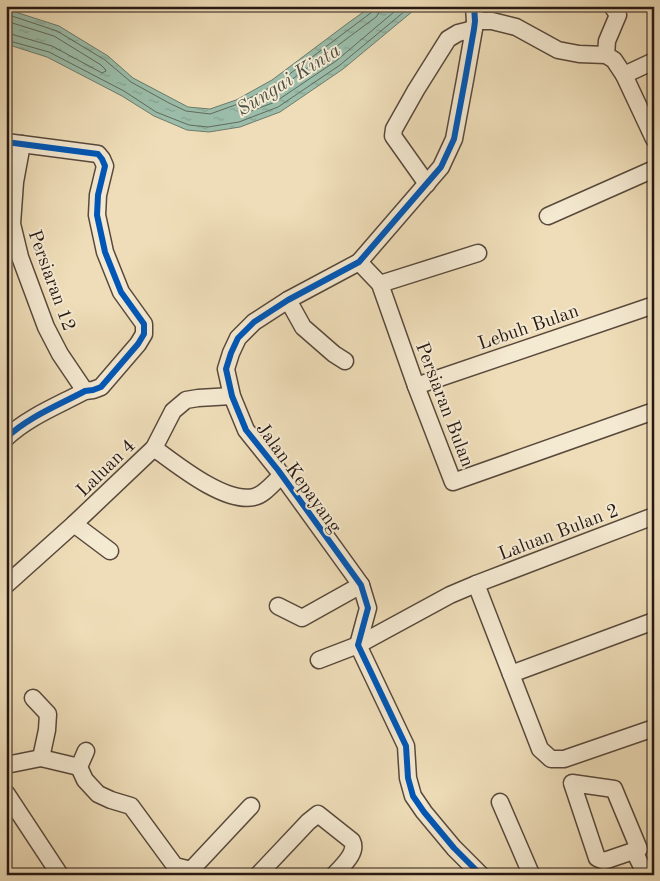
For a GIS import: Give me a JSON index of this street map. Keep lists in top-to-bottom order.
{
  "streets": {
    "street": [
      "Persiaran 12",
      "Lebuh Bulan",
      "Persiaran Bulan",
      "Laluan 4",
      "Jalan Kepayang",
      "Laluan Bulan 2"
    ]
  },
  "crossings": [
    ["Lebuh Bulan", "Persiaran Bulan"],
    ["Persiaran Bulan", "Jalan Kepayang"],
    ["Laluan 4", "Jalan Kepayang"],
    ["Jalan Kepayang", "Laluan Bulan 2"]
  ],
  "water": ["Sungai Kinta"]
}
